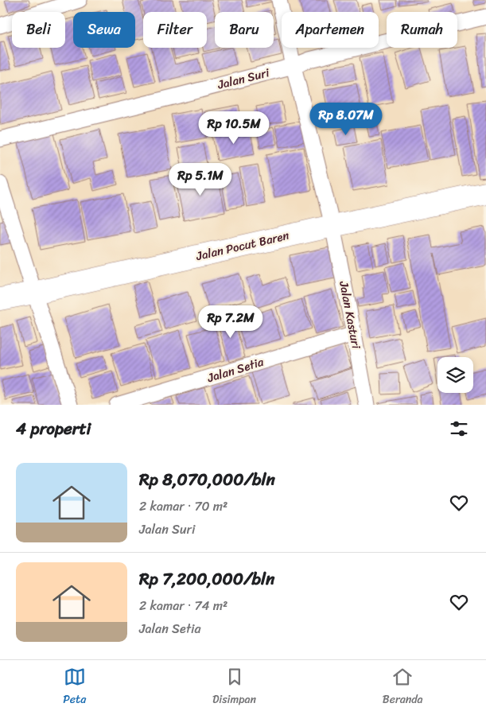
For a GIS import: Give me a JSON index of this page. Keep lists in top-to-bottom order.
{
  "streets": {
    "main road": ["Jalan Pocut Baren"],
    "street": ["Jalan Suri", "Jalan Kasturi", "Jalan Setia"]
  },
  "crossings": [
    ["Jalan Suri", "Jalan Kasturi"],
    ["Jalan Pocut Baren", "Jalan Kasturi"],
    ["Jalan Kasturi", "Jalan Setia"]
  ],
  "page": {
    "chip": [
      "Beli",
      "Sewa",
      "Filter",
      "Baru",
      "Apartemen",
      "Rumah"
    ],
    "price": [
      "Rp 8.07M",
      "Rp 10.5M",
      "Rp 5.1M",
      "Rp 7.2M"
    ],
    "heading": "4 properti",
    "list": [
      {
        "name": "Rp 8,070,000/bln",
        "note": "2 kamar · 70 m² · Jalan Suri"
      },
      {
        "name": "Rp 7,200,000/bln",
        "note": "2 kamar · 74 m² · Jalan Setia"
      }
    ],
    "tabs": ["Peta", "Disimpan", "Beranda"]
  }
}
